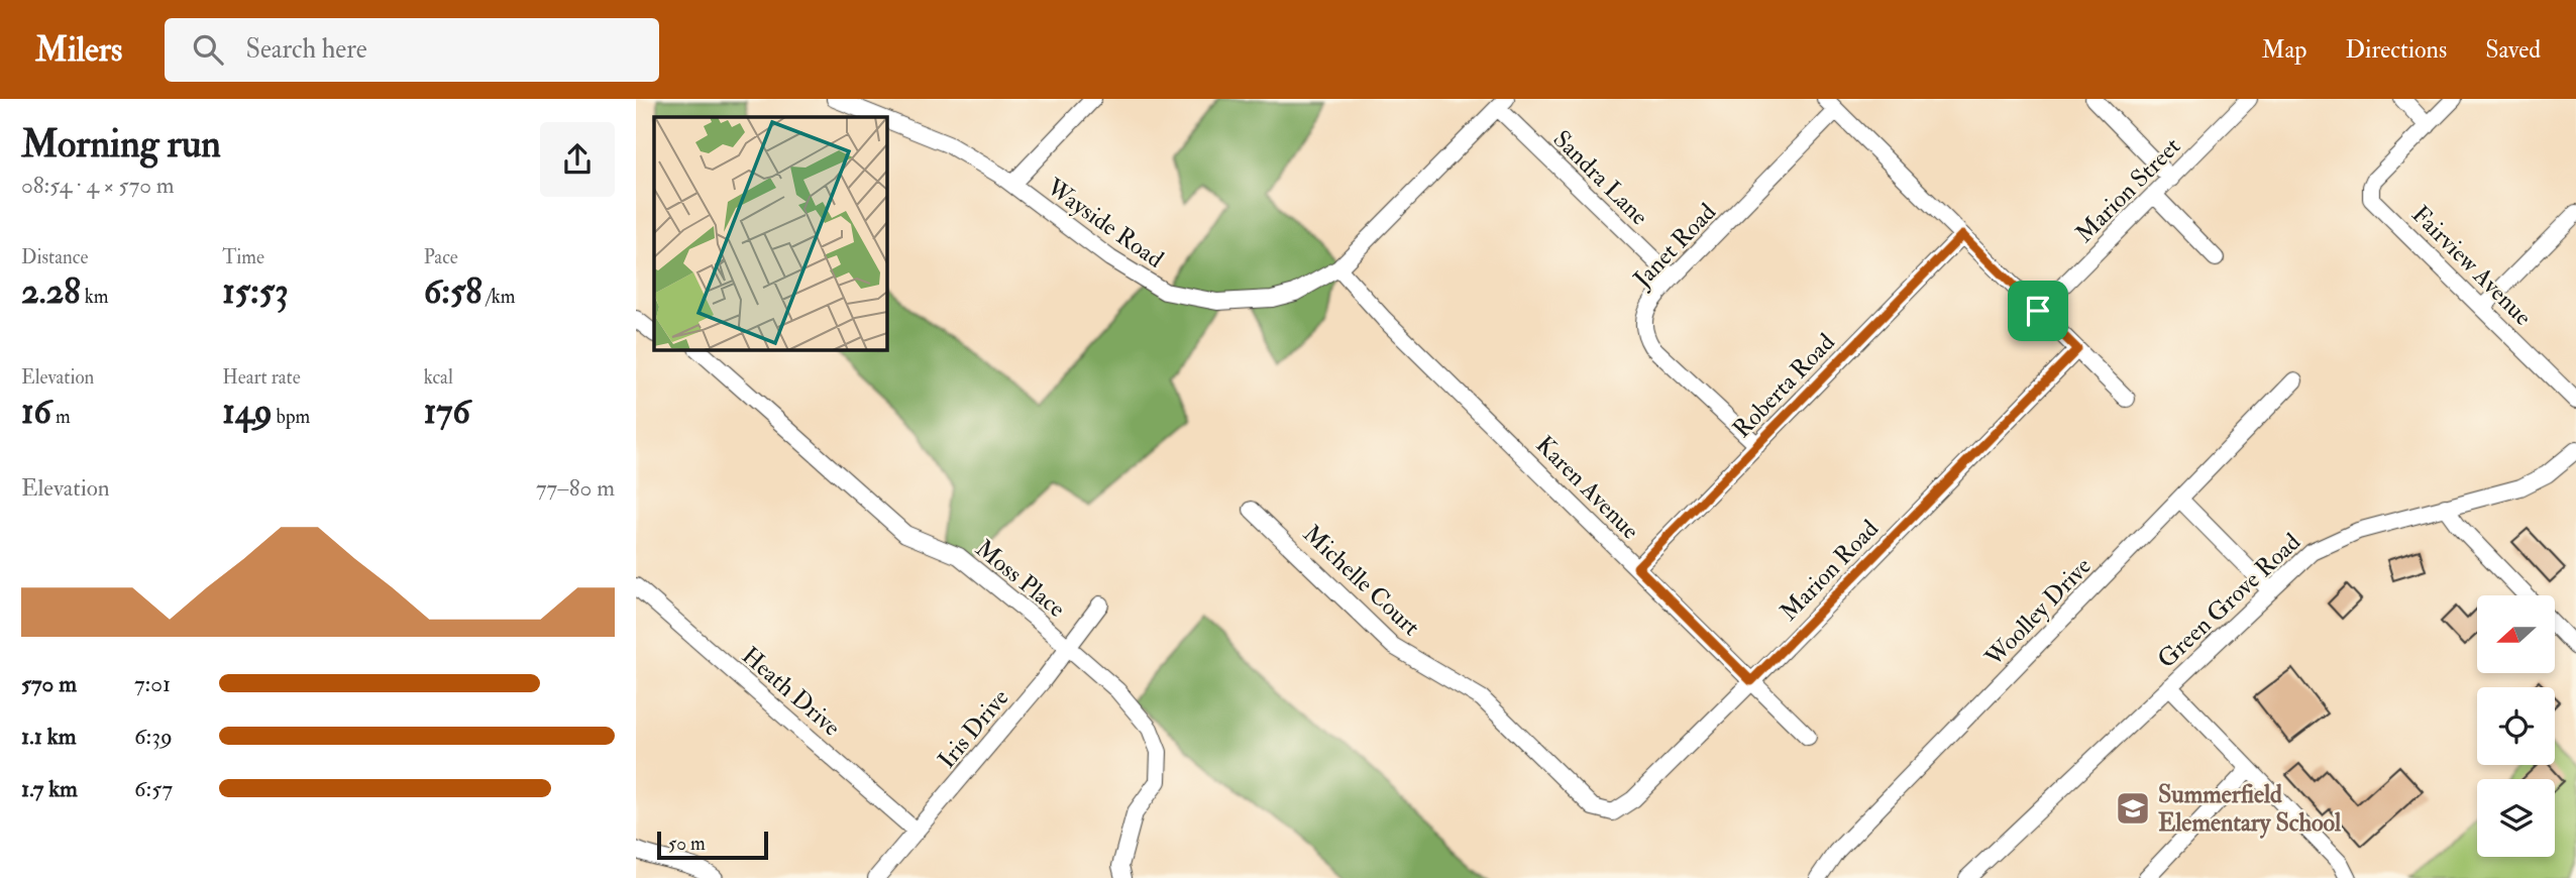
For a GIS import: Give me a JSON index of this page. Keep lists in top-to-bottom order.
{
  "streets": {
    "street": [
      "Sandra Lane",
      "Marion Street",
      "Wayside Road",
      "Janet Road",
      "Fairview Avenue",
      "Roberta Road",
      "Karen Avenue",
      "Marion Road",
      "Moss Place",
      "Michelle Court",
      "Green Grove Road",
      "Woolley Drive",
      "Heath Drive",
      "Iris Drive"
    ]
  },
  "crossings": [
    ["Sandra Lane", "Wayside Road"],
    ["Sandra Lane", "Janet Road"],
    ["Wayside Road", "Karen Avenue"],
    ["Janet Road", "Roberta Road"],
    ["Roberta Road", "Karen Avenue"],
    ["Karen Avenue", "Marion Road"],
    ["Marion Road", "Michelle Court"],
    ["Moss Place", "Iris Drive"],
    ["Heath Drive", "Iris Drive"]
  ],
  "places": {
    "school or university": ["Summerfield Elementary School"]
  },
  "scale_bar": "50 m",
  "north": "left",
  "page": {
    "header": "Milers",
    "search": "Search here",
    "nav": ["Map", "Directions", "Saved"],
    "heading": ["Morning run", "08:54 · 4 × 570 m"],
    "stats": [
      ["Distance", "2.28 km"],
      ["Time", "15:53"],
      ["Pace", "6:58 /km"],
      ["Elevation", "16 m"],
      ["Heart rate", "149 bpm"],
      ["kcal", "176"]
    ],
    "chart": ["Elevation", "77–80 m"],
    "list": [
      {
        "name": "570 m",
        "note": "7:01"
      },
      {
        "name": "1.1 km",
        "note": "6:39"
      },
      {
        "name": "1.7 km",
        "note": "6:57"
      }
    ],
    "scale": "50 m"
  }
}
